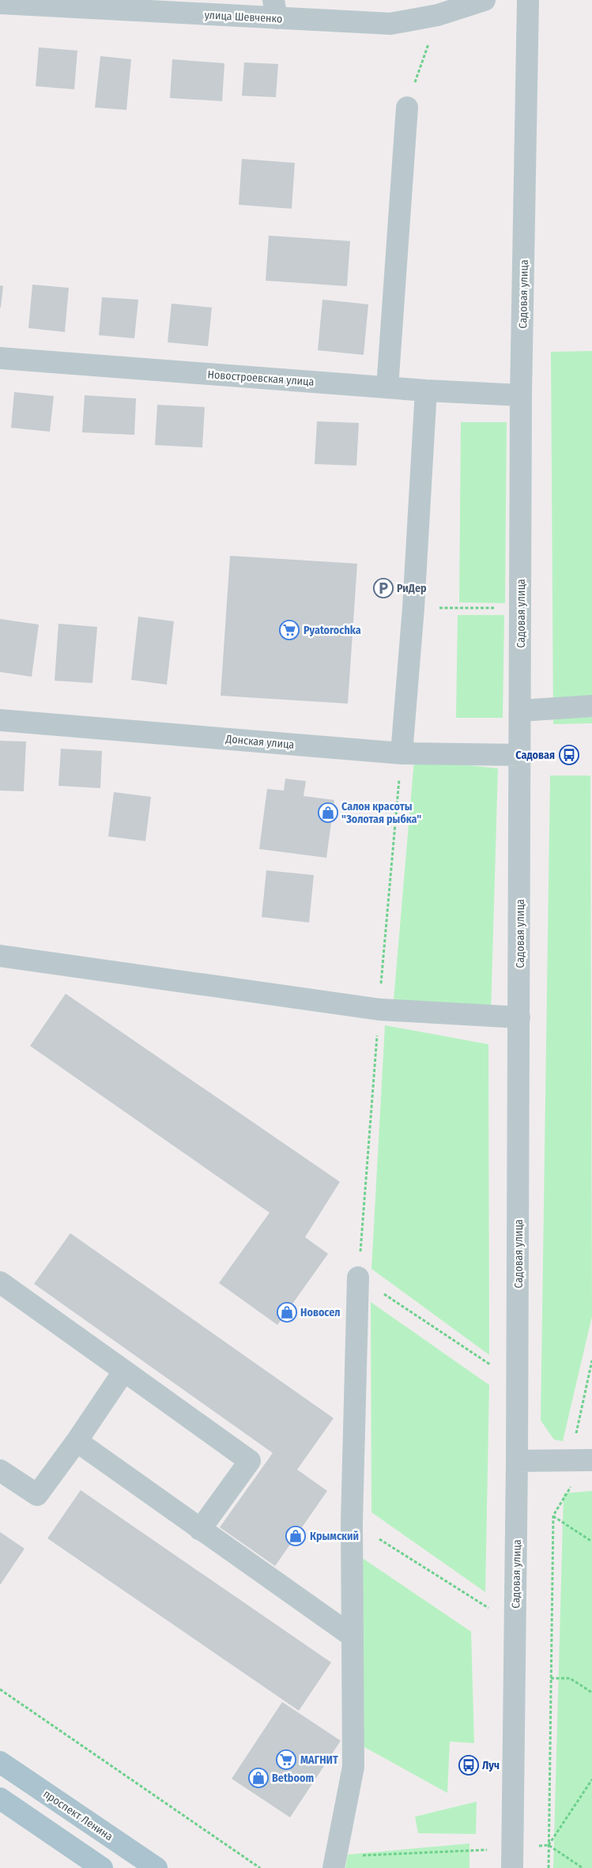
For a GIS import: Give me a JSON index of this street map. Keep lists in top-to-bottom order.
{
  "streets": {
    "main road": ["проспект Ленина"],
    "street": [
      "улица Шевченко",
      "Садовая улица",
      "Новостроевская улица",
      "Донская улица"
    ]
  },
  "crossings": [
    ["Садовая улица", "Новостроевская улица"],
    ["Садовая улица", "Донская улица"]
  ],
  "places": {
    "parking": ["РиДер"],
    "supermarket": ["Pyatorochka", "МАГНИТ"],
    "bus stop": ["Садовая", "Луч"],
    "shop": [
      "Салон красоты \"Золотая рыбка\"",
      "Новосел",
      "Крымский",
      "Betboom"
    ]
  }
}
